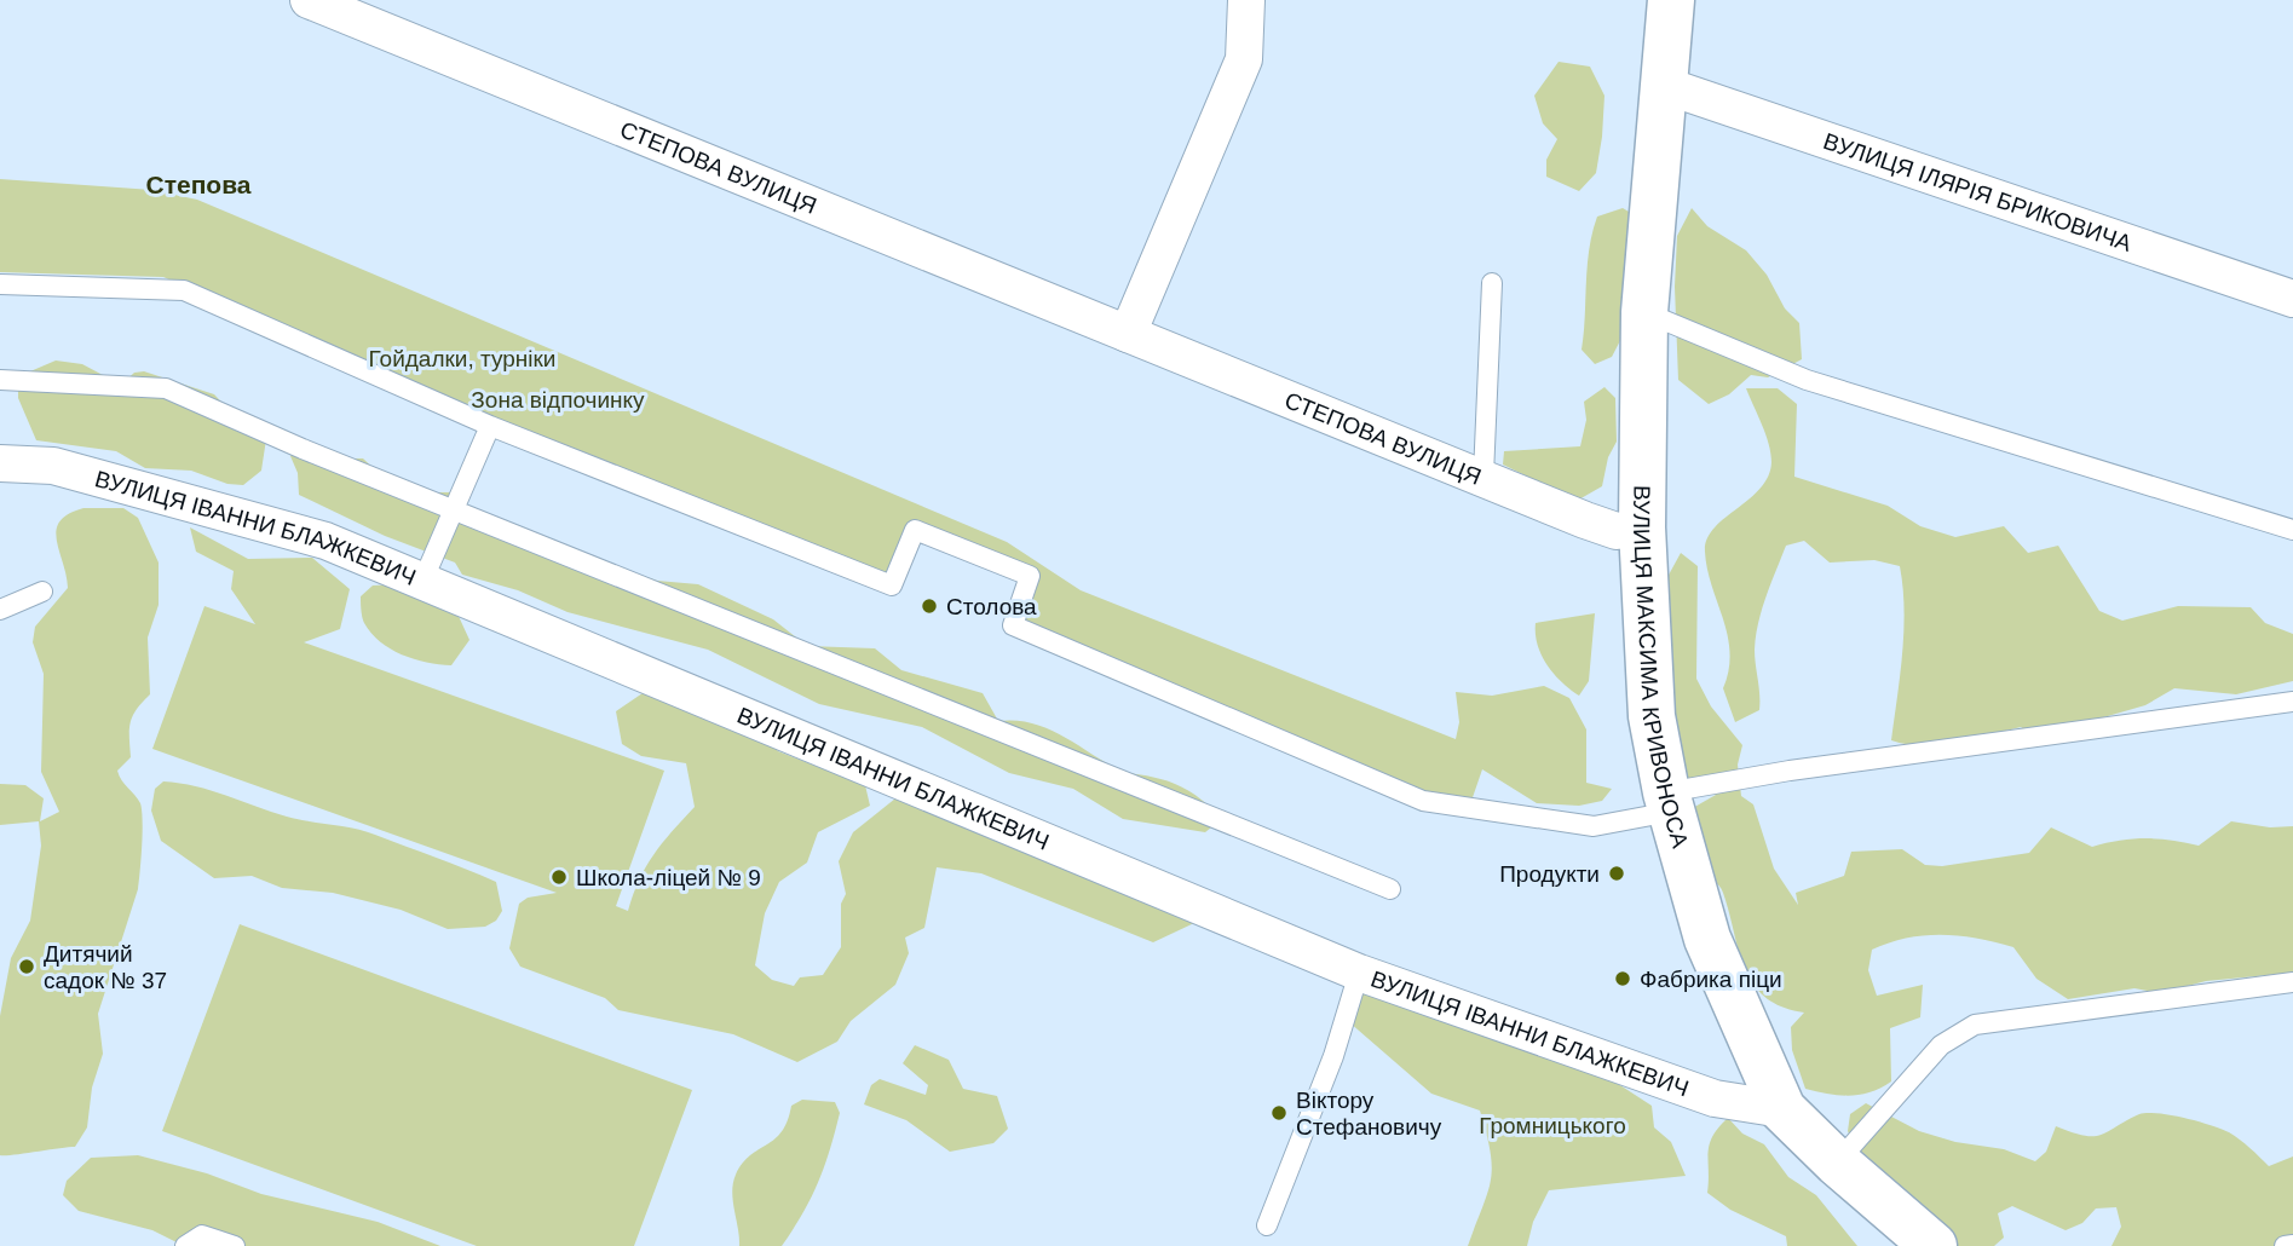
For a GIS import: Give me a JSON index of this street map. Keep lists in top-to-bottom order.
{
  "streets": {
    "main road": ["ВУЛИЦЯ МАКСИМА КРИВОНОСА"],
    "street": ["СТЕПОВА ВУЛИЦЯ", "ВУЛИЦЯ ІЛЯРІЯ БРИКОВИЧА", "ВУЛИЦЯ ІВАННИ БЛАЖКЕВИЧ"]
  },
  "crossings": [
    ["СТЕПОВА ВУЛИЦЯ", "ВУЛИЦЯ МАКСИМА КРИВОНОСА"],
    ["ВУЛИЦЯ ІЛЯРІЯ БРИКОВИЧА", "ВУЛИЦЯ МАКСИМА КРИВОНОСА"],
    ["ВУЛИЦЯ ІВАННИ БЛАЖКЕВИЧ", "ВУЛИЦЯ МАКСИМА КРИВОНОСА"]
  ],
  "districts": ["Степова"],
  "parks": ["Гойдалки, турніки", "Зона відпочинку", "Громницького"],
  "places": [
    "Столова",
    "Продукти",
    "Школа-ліцей № 9",
    "Дитячий садок № 37",
    "Фабрика піци",
    "Віктору Стефановичу"
  ]
}
